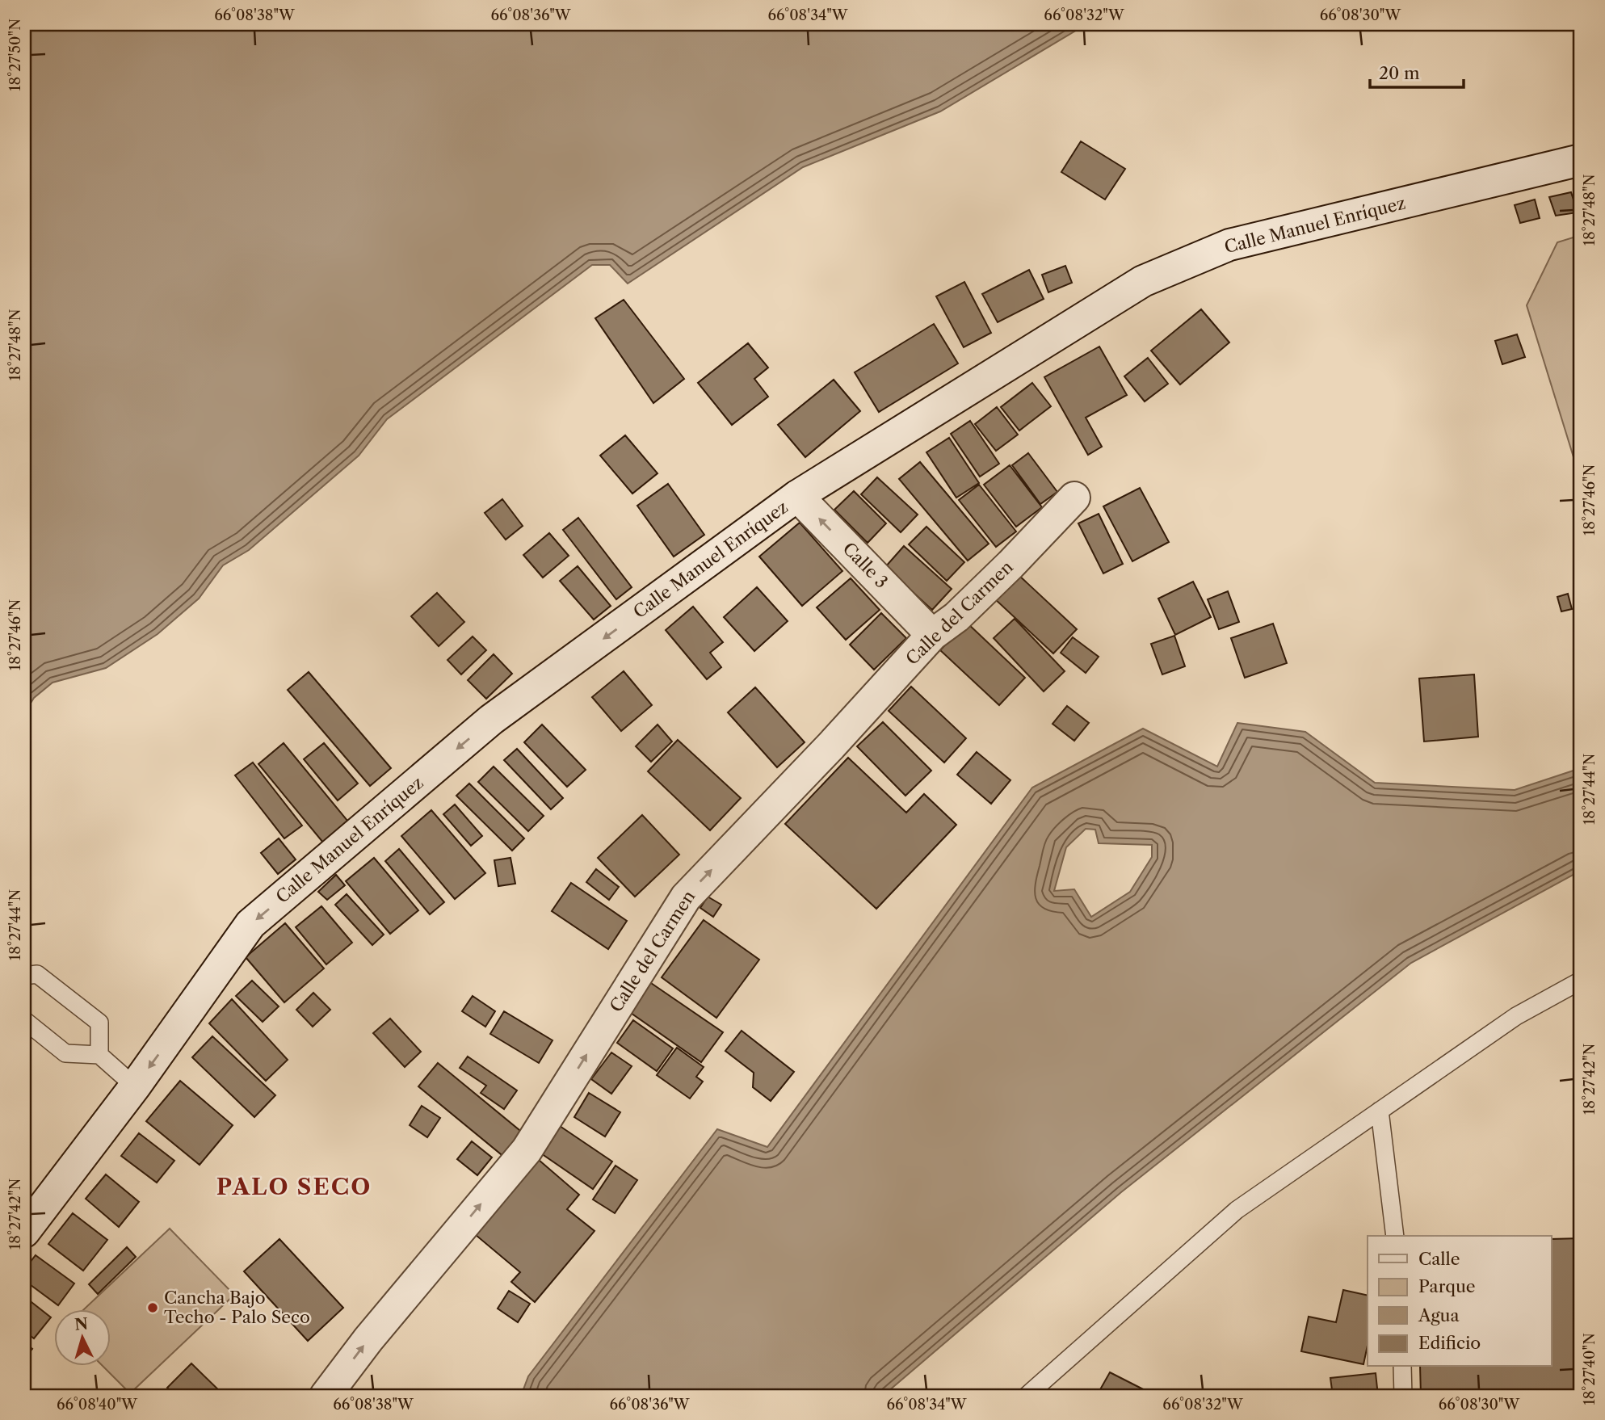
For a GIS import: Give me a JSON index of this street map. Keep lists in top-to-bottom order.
{
  "streets": {
    "street": ["Calle Manuel Enríquez", "Calle 3", "Calle del Carmen"]
  },
  "crossings": [
    ["Calle Manuel Enríquez", "Calle 3"],
    ["Calle 3", "Calle del Carmen"]
  ],
  "one_way": ["Calle Manuel Enríquez", "Calle 3", "Calle del Carmen"],
  "districts": ["PALO SECO"],
  "places": ["Cancha Bajo Techo - Palo Seco"],
  "legend": [
    "Calle",
    "Parque",
    "Agua",
    "Edificio"
  ],
  "scale_bar": "20 m",
  "north": "top",
  "coordinates": [
    "66°08'38\"W",
    "66°08'36\"W",
    "66°08'34\"W",
    "66°08'32\"W",
    "66°08'30\"W",
    "18°27'50\"N",
    "18°27'48\"N",
    "18°27'46\"N",
    "18°27'44\"N",
    "18°27'42\"N",
    "18°27'40\"N",
    "66°08'40\"W"
  ]
}
